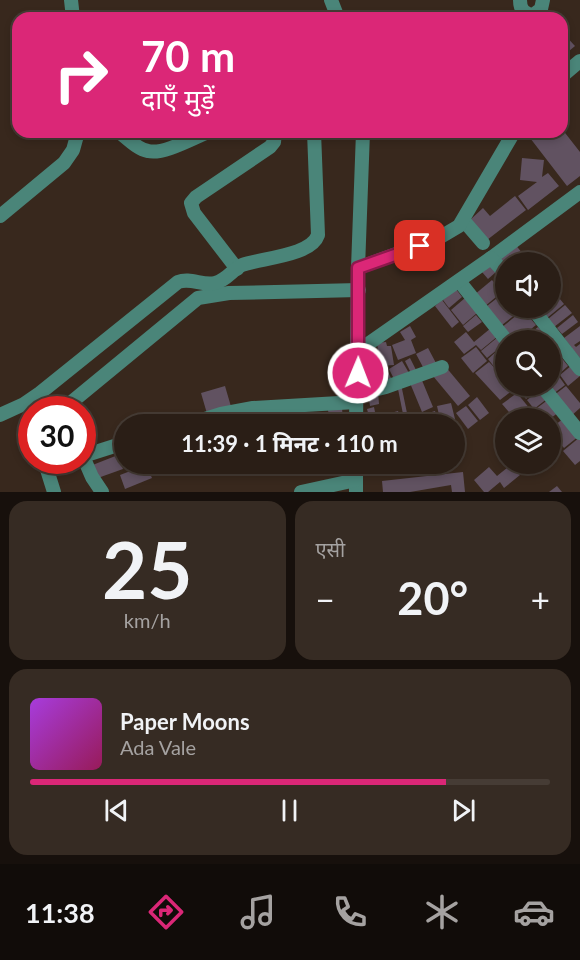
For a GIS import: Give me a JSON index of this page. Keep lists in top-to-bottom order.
{
  "page": {
    "turn": ["70 m", "दाएँ मुड़ें"],
    "limit": "30",
    "trip": "11:39 · 1 मिनट · 110 m",
    "tile": [
      ["25", "km/h"],
      "एसी"
    ],
    "heat": ["−", "20°", "+"],
    "song": ["Paper Moons", "Ada Vale"],
    "tabs": "11:38"
  }
}
